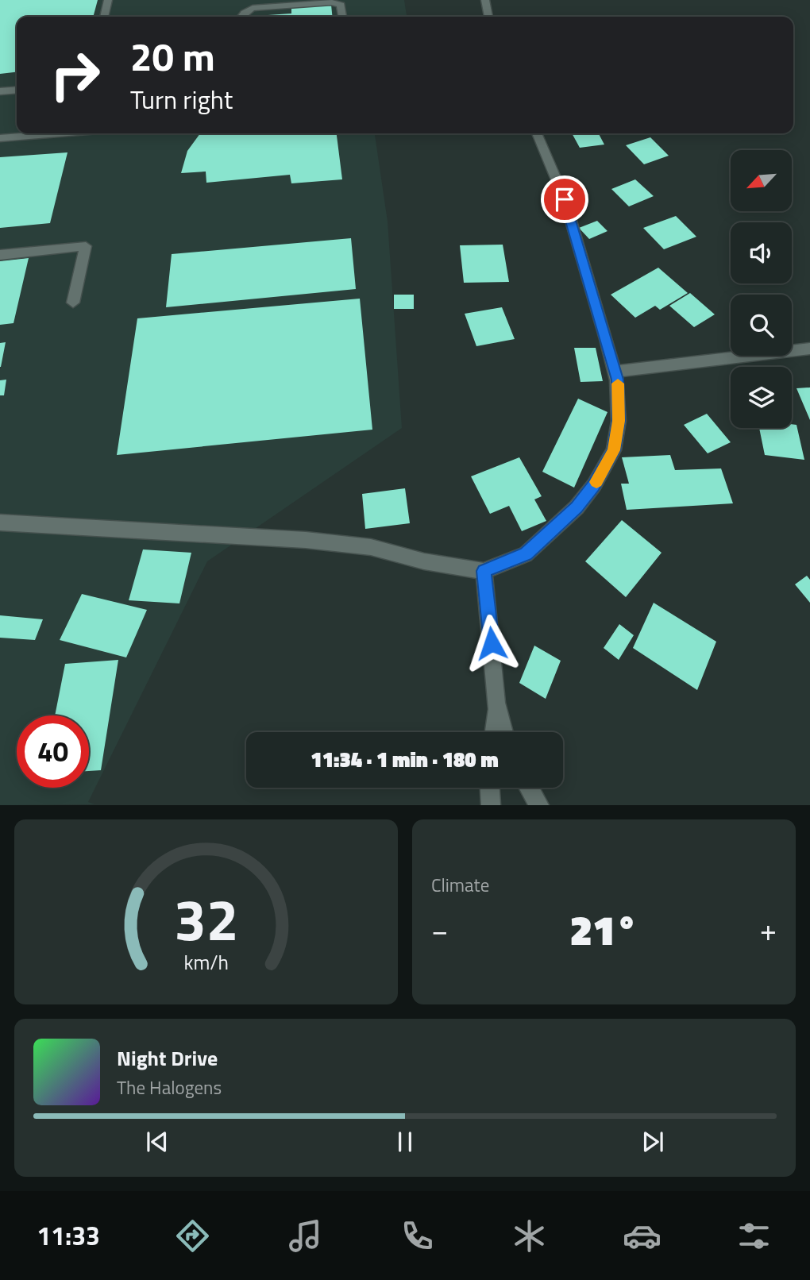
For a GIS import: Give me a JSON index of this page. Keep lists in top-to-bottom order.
{
  "north": "bottom left",
  "page": {
    "turn": ["20 m", "Turn right"],
    "limit": "40",
    "trip": "11:34 · 1 min · 180 m",
    "tile": "Climate",
    "heat": ["−", "21°", "+"],
    "song": ["Night Drive", "The Halogens"],
    "tabs": "11:33",
    "gauge": ["32", "km/h"]
  }
}
